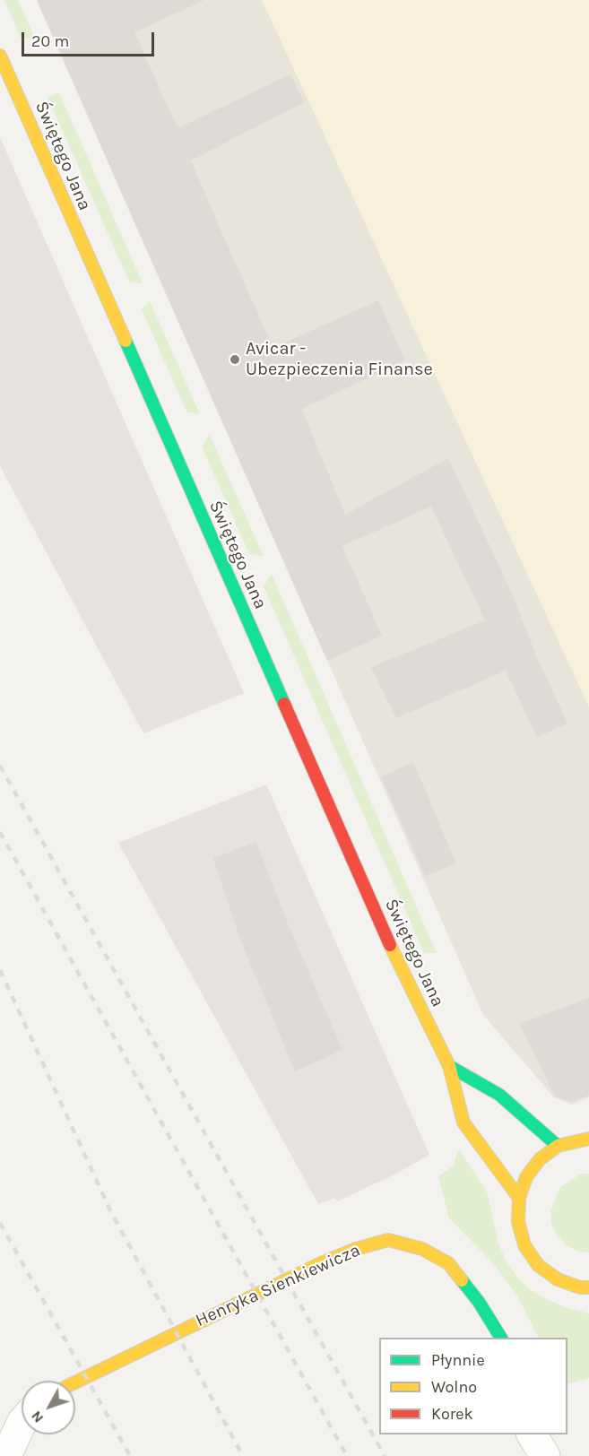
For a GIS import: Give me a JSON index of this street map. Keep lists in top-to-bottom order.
{
  "streets": {
    "street": ["Świętego Jana", "Henryka Sienkiewicza"]
  },
  "places": ["Avicar - Ubezpieczenia Finanse"],
  "legend": ["Płynnie", "Wolno", "Korek"],
  "scale_bar": "20 m",
  "north": "bottom left"
}
